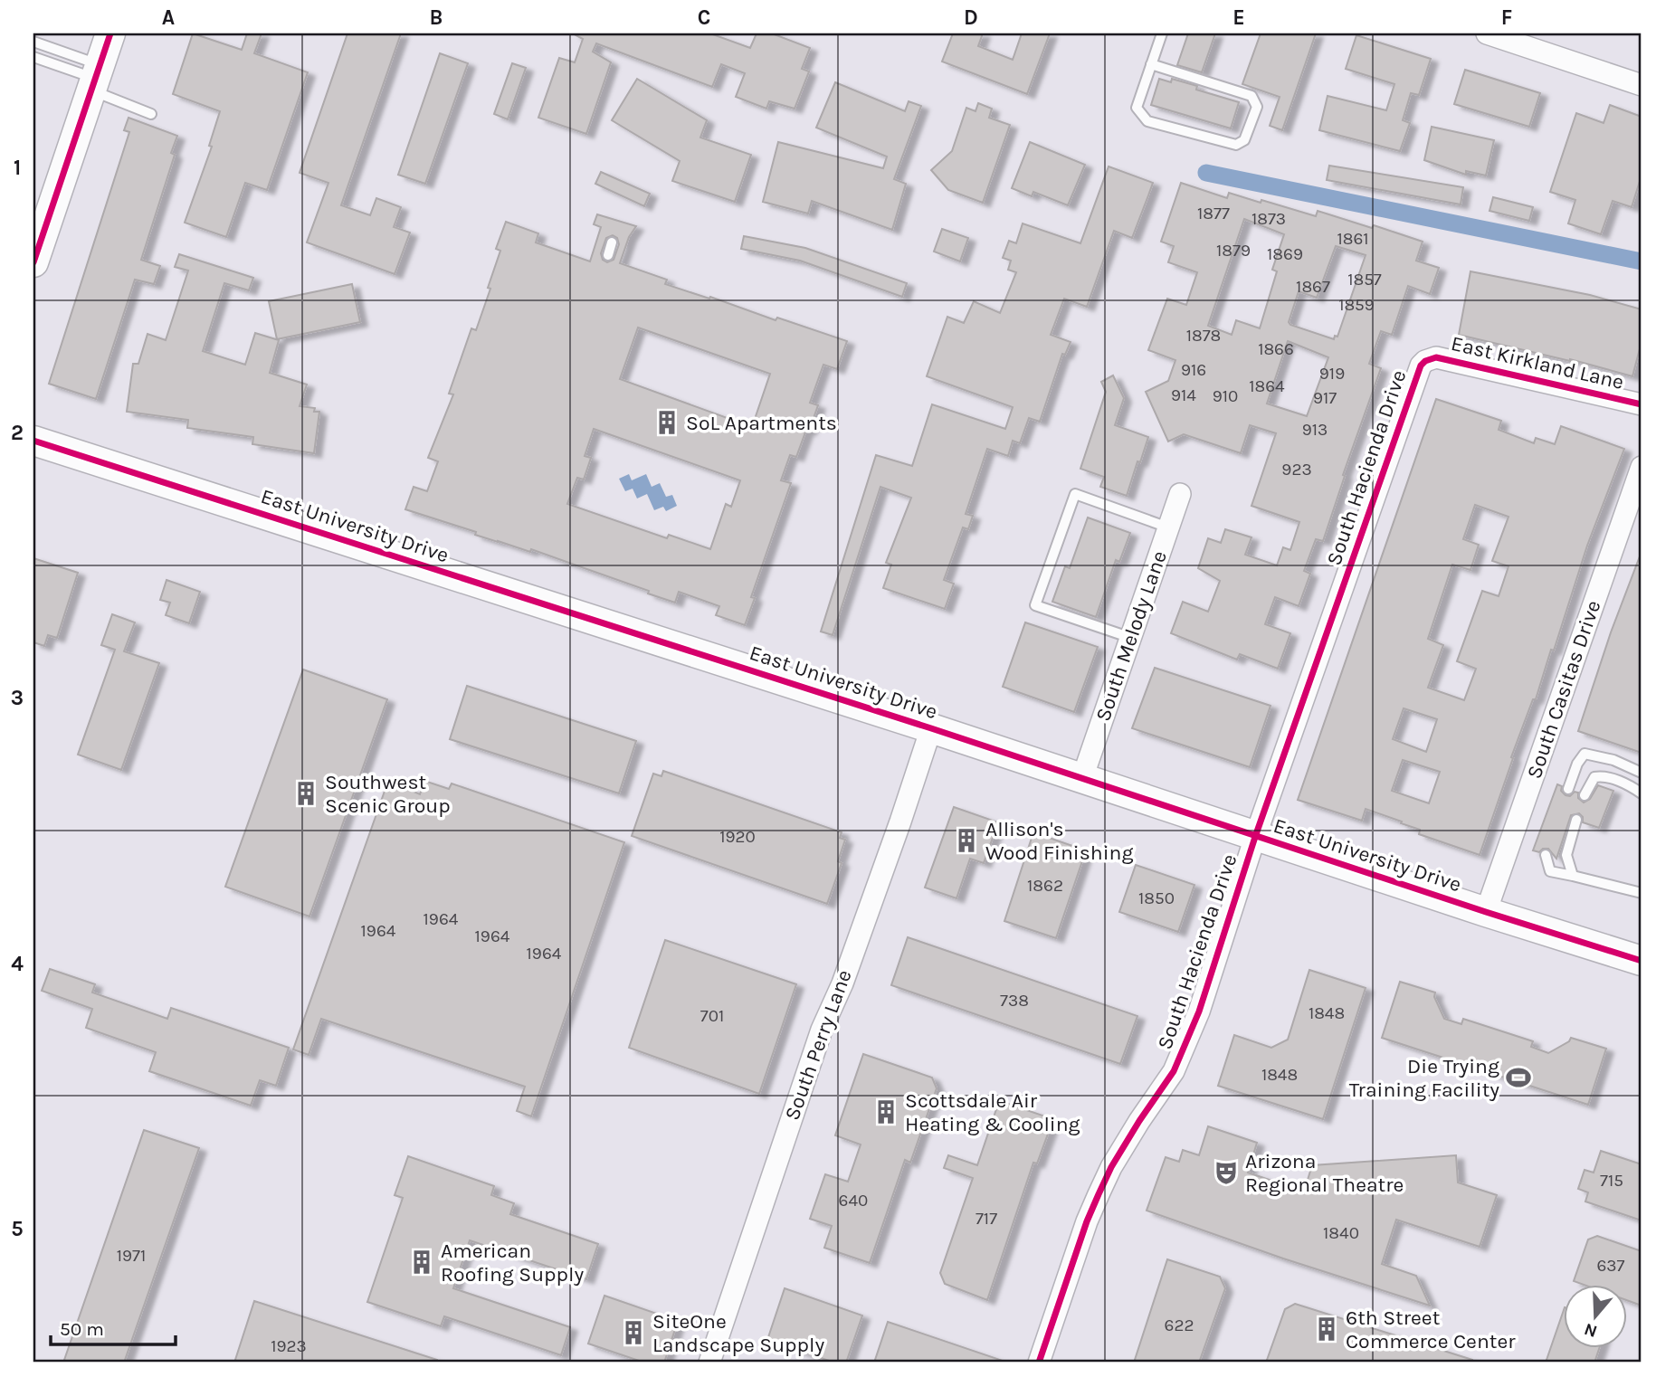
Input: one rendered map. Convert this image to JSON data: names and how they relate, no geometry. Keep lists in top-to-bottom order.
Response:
{
  "streets": {
    "main road": ["East University Drive"],
    "street": [
      "East Kirkland Lane",
      "South Hacienda Drive",
      "South Melody Lane",
      "South Casitas Drive",
      "South Perry Lane"
    ]
  },
  "crossings": [
    ["East Kirkland Lane", "South Hacienda Drive"],
    ["South Hacienda Drive", "East University Drive"],
    ["East University Drive", "South Melody Lane"],
    ["East University Drive", "South Casitas Drive"],
    ["East University Drive", "South Perry Lane"]
  ],
  "places": {
    "building": [
      "SoL Apartments",
      "Southwest Scenic Group",
      "Allison's Wood Finishing",
      "Scottsdale Air Heating & Cooling",
      "American Roofing Supply",
      "6th Street Commerce Center",
      "SiteOne Landscape Supply"
    ],
    "sports": ["Die Trying Training Facility"],
    "theatre": ["Arizona Regional Theatre"]
  },
  "house_numbers": [
    "1877",
    "1873",
    "1861",
    "1879",
    "1869",
    "1857",
    "1867",
    "1859",
    "1878",
    "1866",
    "916",
    "919",
    "1864",
    "914",
    "910",
    "917",
    "913",
    "923",
    "1920",
    "1862",
    "1850",
    "1964",
    "1964",
    "1964",
    "1964",
    "738",
    "1848",
    "701",
    "1848",
    "715",
    "640",
    "717",
    "1840",
    "1971",
    "637",
    "622",
    "1923"
  ],
  "scale_bar": "50 m",
  "north": "bottom",
  "grid": {
    "columns": [
      "A",
      "B",
      "C",
      "D",
      "E",
      "F"
    ],
    "rows": [
      "1",
      "2",
      "3",
      "4",
      "5"
    ]
  }
}
